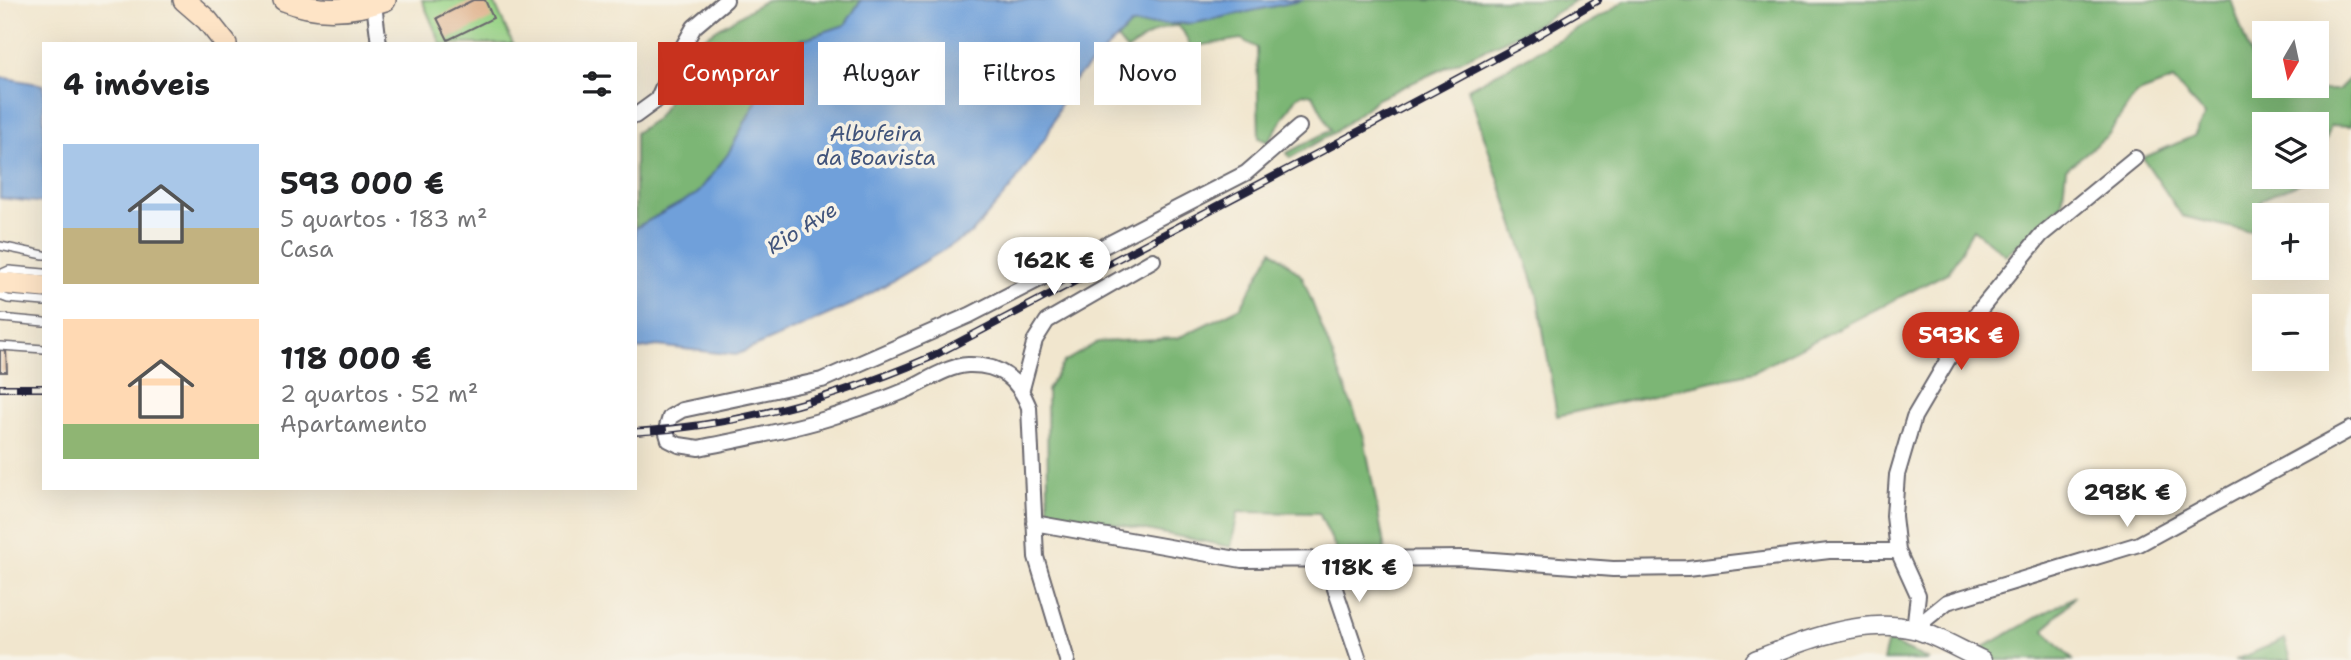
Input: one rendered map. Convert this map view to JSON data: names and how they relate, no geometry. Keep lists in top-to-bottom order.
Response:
{
  "water": ["Albufeira da Boavista", "Rio Ave"],
  "north": "bottom",
  "page": {
    "map_buttons": ["+", "−"],
    "chip": [
      "Comprar",
      "Alugar",
      "Filtros",
      "Novo"
    ],
    "heading": "4 imóveis",
    "list": [
      {
        "name": "593 000 €",
        "note": "5 quartos · 183 m² · Casa"
      },
      {
        "name": "118 000 €",
        "note": "2 quartos · 52 m² · Apartamento"
      }
    ],
    "price": [
      "162K €",
      "593K €",
      "298K €",
      "118K €"
    ]
  }
}
